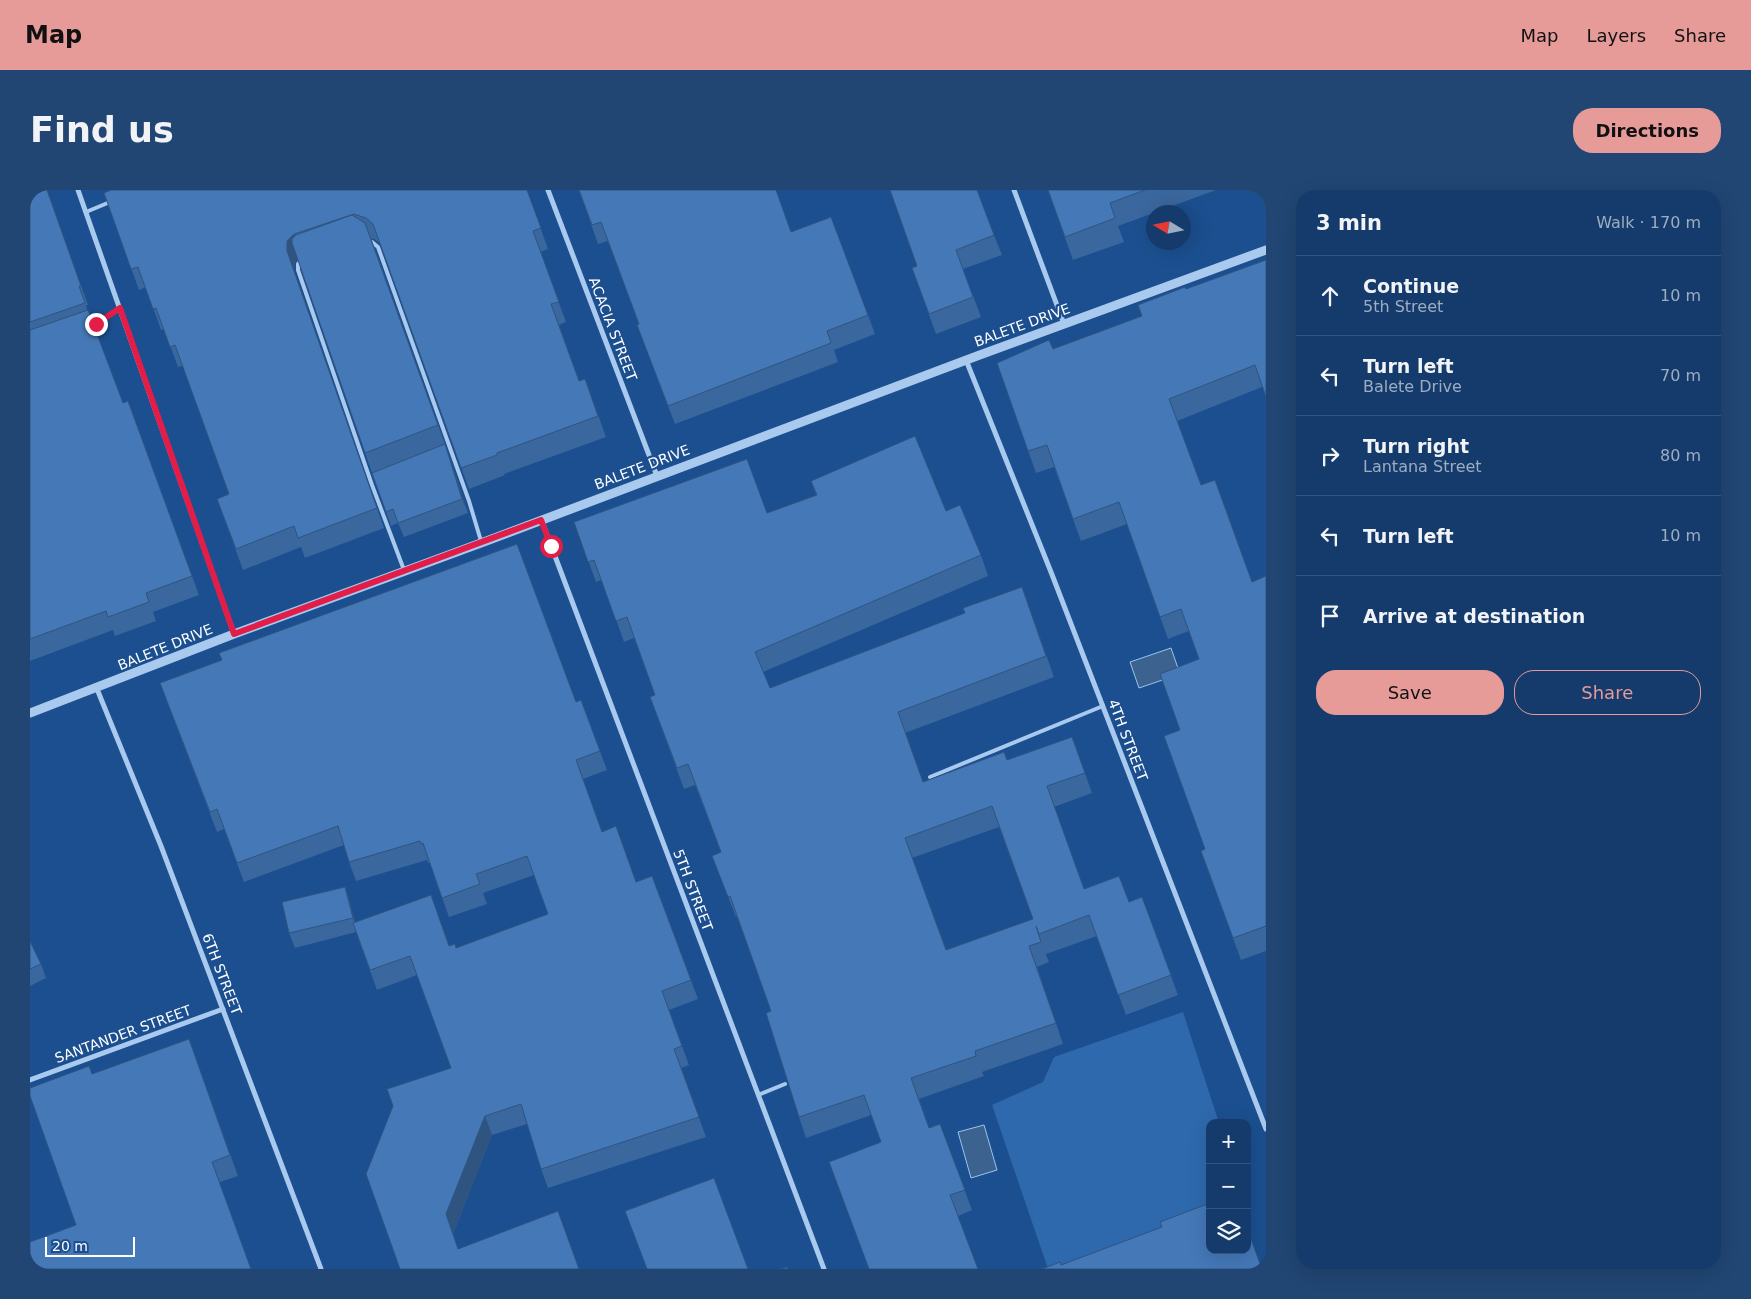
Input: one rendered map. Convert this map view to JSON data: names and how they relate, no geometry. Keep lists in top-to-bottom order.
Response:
{
  "streets": {
    "street": [
      "BALETE DRIVE",
      "ACACIA STREET",
      "4TH STREET",
      "5TH STREET",
      "6TH STREET",
      "SANTANDER STREET"
    ]
  },
  "crossings": [
    ["BALETE DRIVE", "ACACIA STREET"],
    ["BALETE DRIVE", "4TH STREET"],
    ["BALETE DRIVE", "5TH STREET"],
    ["BALETE DRIVE", "6TH STREET"],
    ["6TH STREET", "SANTANDER STREET"]
  ],
  "scale_bar": "20 m",
  "north": "left",
  "page": {
    "header": "Map",
    "nav": ["Map", "Layers", "Share"],
    "buttons": [
      "Directions",
      ["Save", "Share"]
    ],
    "title": "Find us",
    "heading": ["3 min", "Walk · 170 m"],
    "list": [
      ["Continue", "5th Street", "10 m"],
      ["Turn left", "Balete Drive", "70 m"],
      ["Turn right", "Lantana Street", "80 m"],
      ["Turn left", "10 m"],
      "Arrive at destination"
    ],
    "map_buttons": ["+", "−"],
    "scale": "20 m"
  }
}
